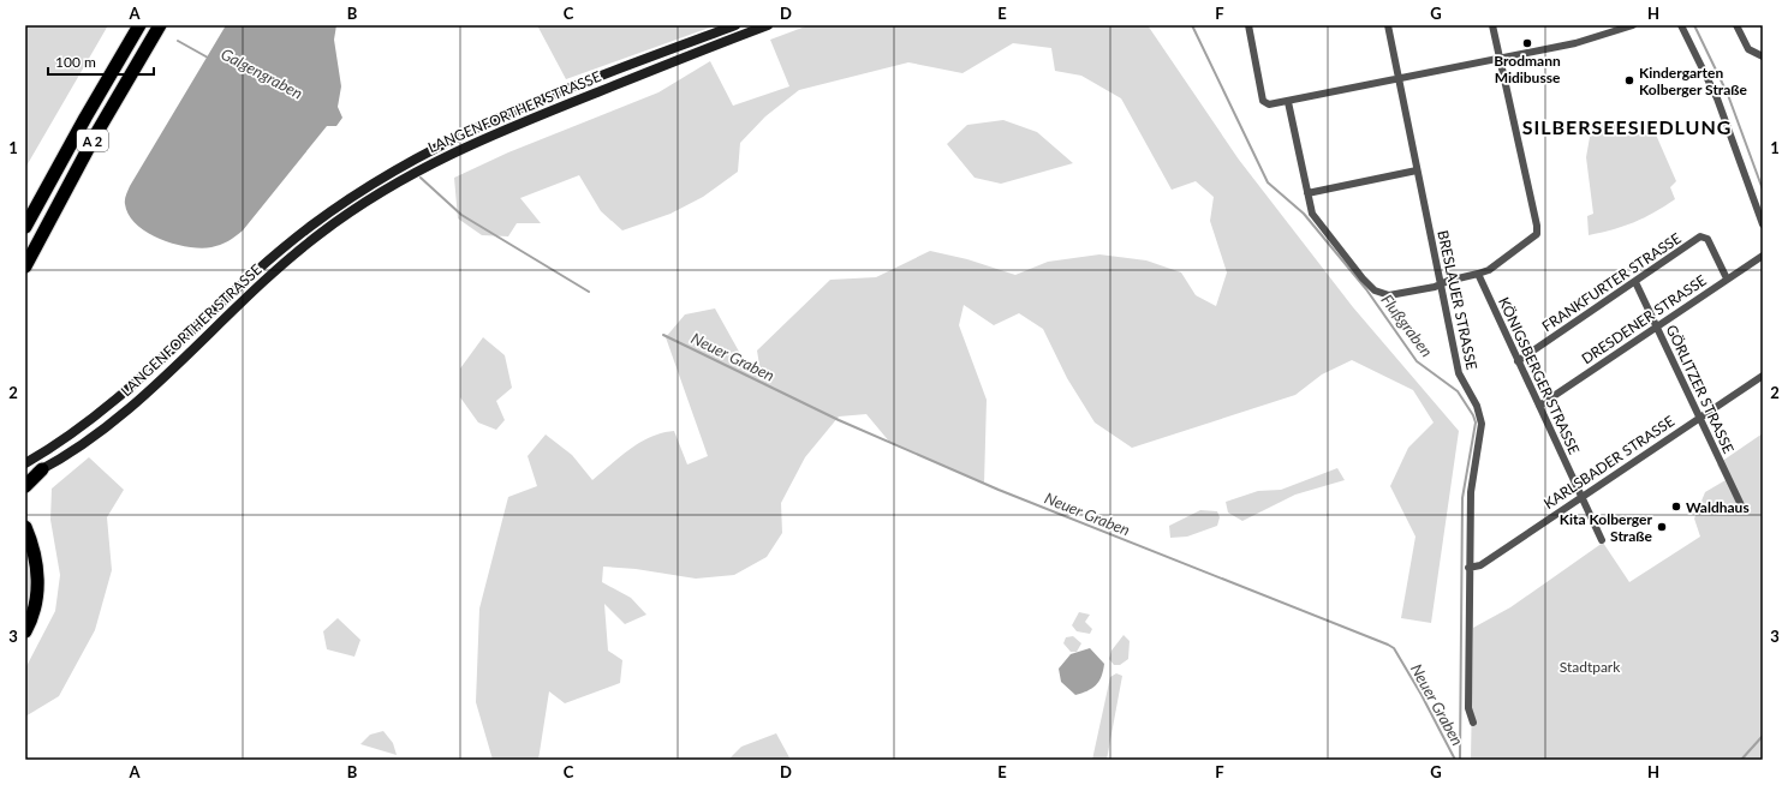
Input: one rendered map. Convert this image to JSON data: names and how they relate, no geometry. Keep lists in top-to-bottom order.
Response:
{
  "streets": {
    "highway": ["A 2"],
    "main road": ["LANGENFORTHER STRASSE"],
    "street": [
      "FRANKFURTER STRASSE",
      "BRESLAUER STRASSE",
      "DRESDENER STRASSE",
      "KÖNIGSBERGER STRASSE",
      "GÖRLITZER STRASSE",
      "KARLSBADER STRASSE"
    ]
  },
  "crossings": [
    ["FRANKFURTER STRASSE", "DRESDENER STRASSE"],
    ["FRANKFURTER STRASSE", "KÖNIGSBERGER STRASSE"],
    ["FRANKFURTER STRASSE", "GÖRLITZER STRASSE"],
    ["BRESLAUER STRASSE", "KARLSBADER STRASSE"],
    ["DRESDENER STRASSE", "KÖNIGSBERGER STRASSE"],
    ["DRESDENER STRASSE", "GÖRLITZER STRASSE"],
    ["KÖNIGSBERGER STRASSE", "KARLSBADER STRASSE"],
    ["GÖRLITZER STRASSE", "KARLSBADER STRASSE"]
  ],
  "districts": ["SILBERSEESIEDLUNG"],
  "water": ["Galgengraben", "Flußgraben", "Neuer Graben"],
  "parks": ["Stadtpark"],
  "places": [
    "Brodmann Midibusse",
    "Kindergarten Kolberger Straße",
    "Waldhaus",
    "Kita Kolberger Straße"
  ],
  "scale_bar": "100 m",
  "grid": {
    "columns": [
      "A",
      "B",
      "C",
      "D",
      "E",
      "F",
      "G",
      "H"
    ],
    "rows": ["1", "2", "3"]
  }
}
